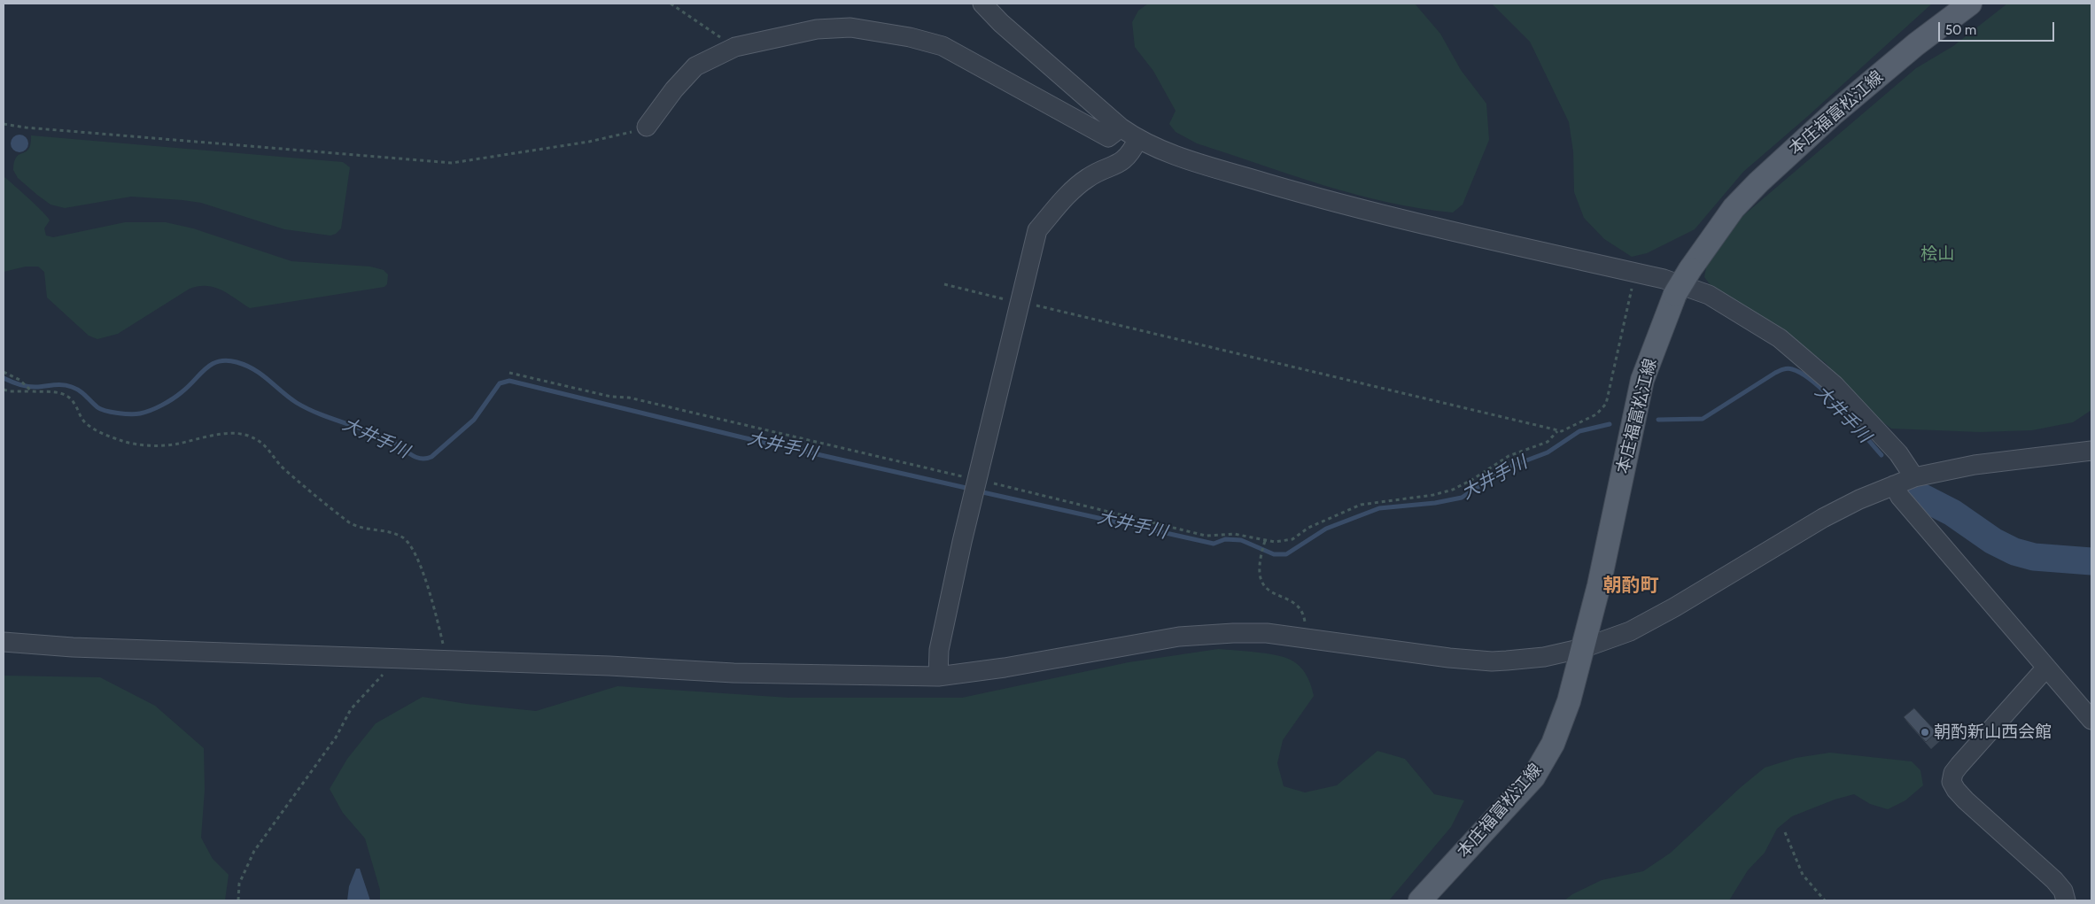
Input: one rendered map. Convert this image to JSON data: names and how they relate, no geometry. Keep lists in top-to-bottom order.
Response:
{
  "streets": {
    "main road": ["本庄福富松江線"]
  },
  "districts": ["朝酌町"],
  "water": ["大井手川"],
  "parks": ["桧山"],
  "places": ["朝酌新山西会館"],
  "scale_bar": "50 m"
}
